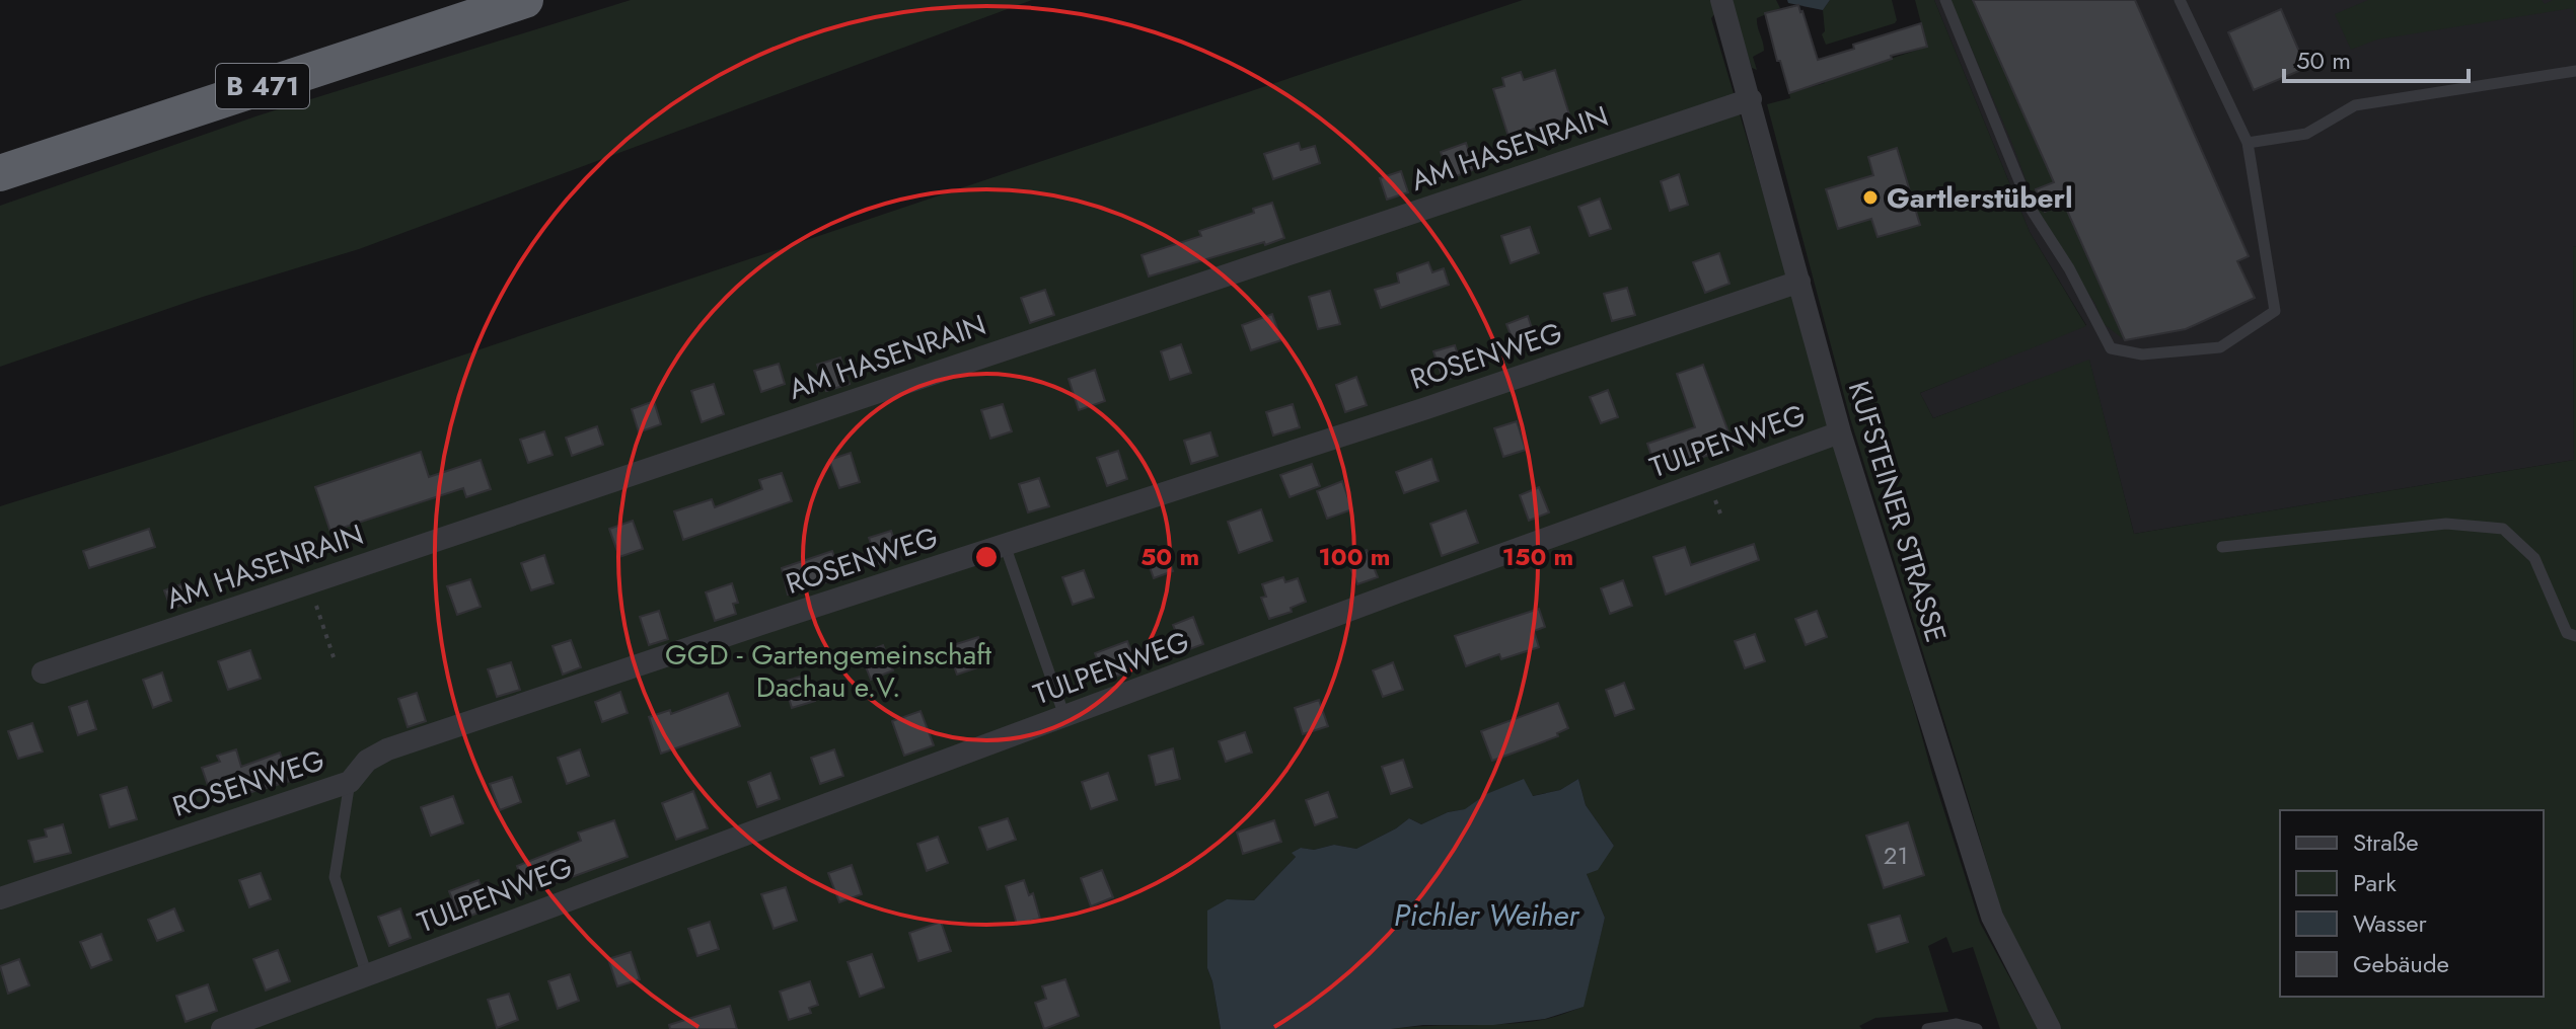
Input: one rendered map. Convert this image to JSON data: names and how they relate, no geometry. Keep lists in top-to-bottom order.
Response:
{
  "streets": {
    "highway": ["B 471"],
    "street": [
      "AM HASENRAIN",
      "ROSENWEG",
      "TULPENWEG",
      "KUFSTEINER STRASSE"
    ]
  },
  "crossings": [
    ["AM HASENRAIN", "KUFSTEINER STRASSE"],
    ["ROSENWEG", "KUFSTEINER STRASSE"],
    ["TULPENWEG", "KUFSTEINER STRASSE"]
  ],
  "water": ["Pichler Weiher"],
  "parks": ["GGD - Gartengemeinschaft Dachau e.V."],
  "places": ["Gartlerstüberl"],
  "house_numbers": ["21"],
  "legend": [
    "Straße",
    "Park",
    "Wasser",
    "Gebäude"
  ],
  "scale_bar": "50 m",
  "rings": ["50 m", "100 m", "150 m"]
}
